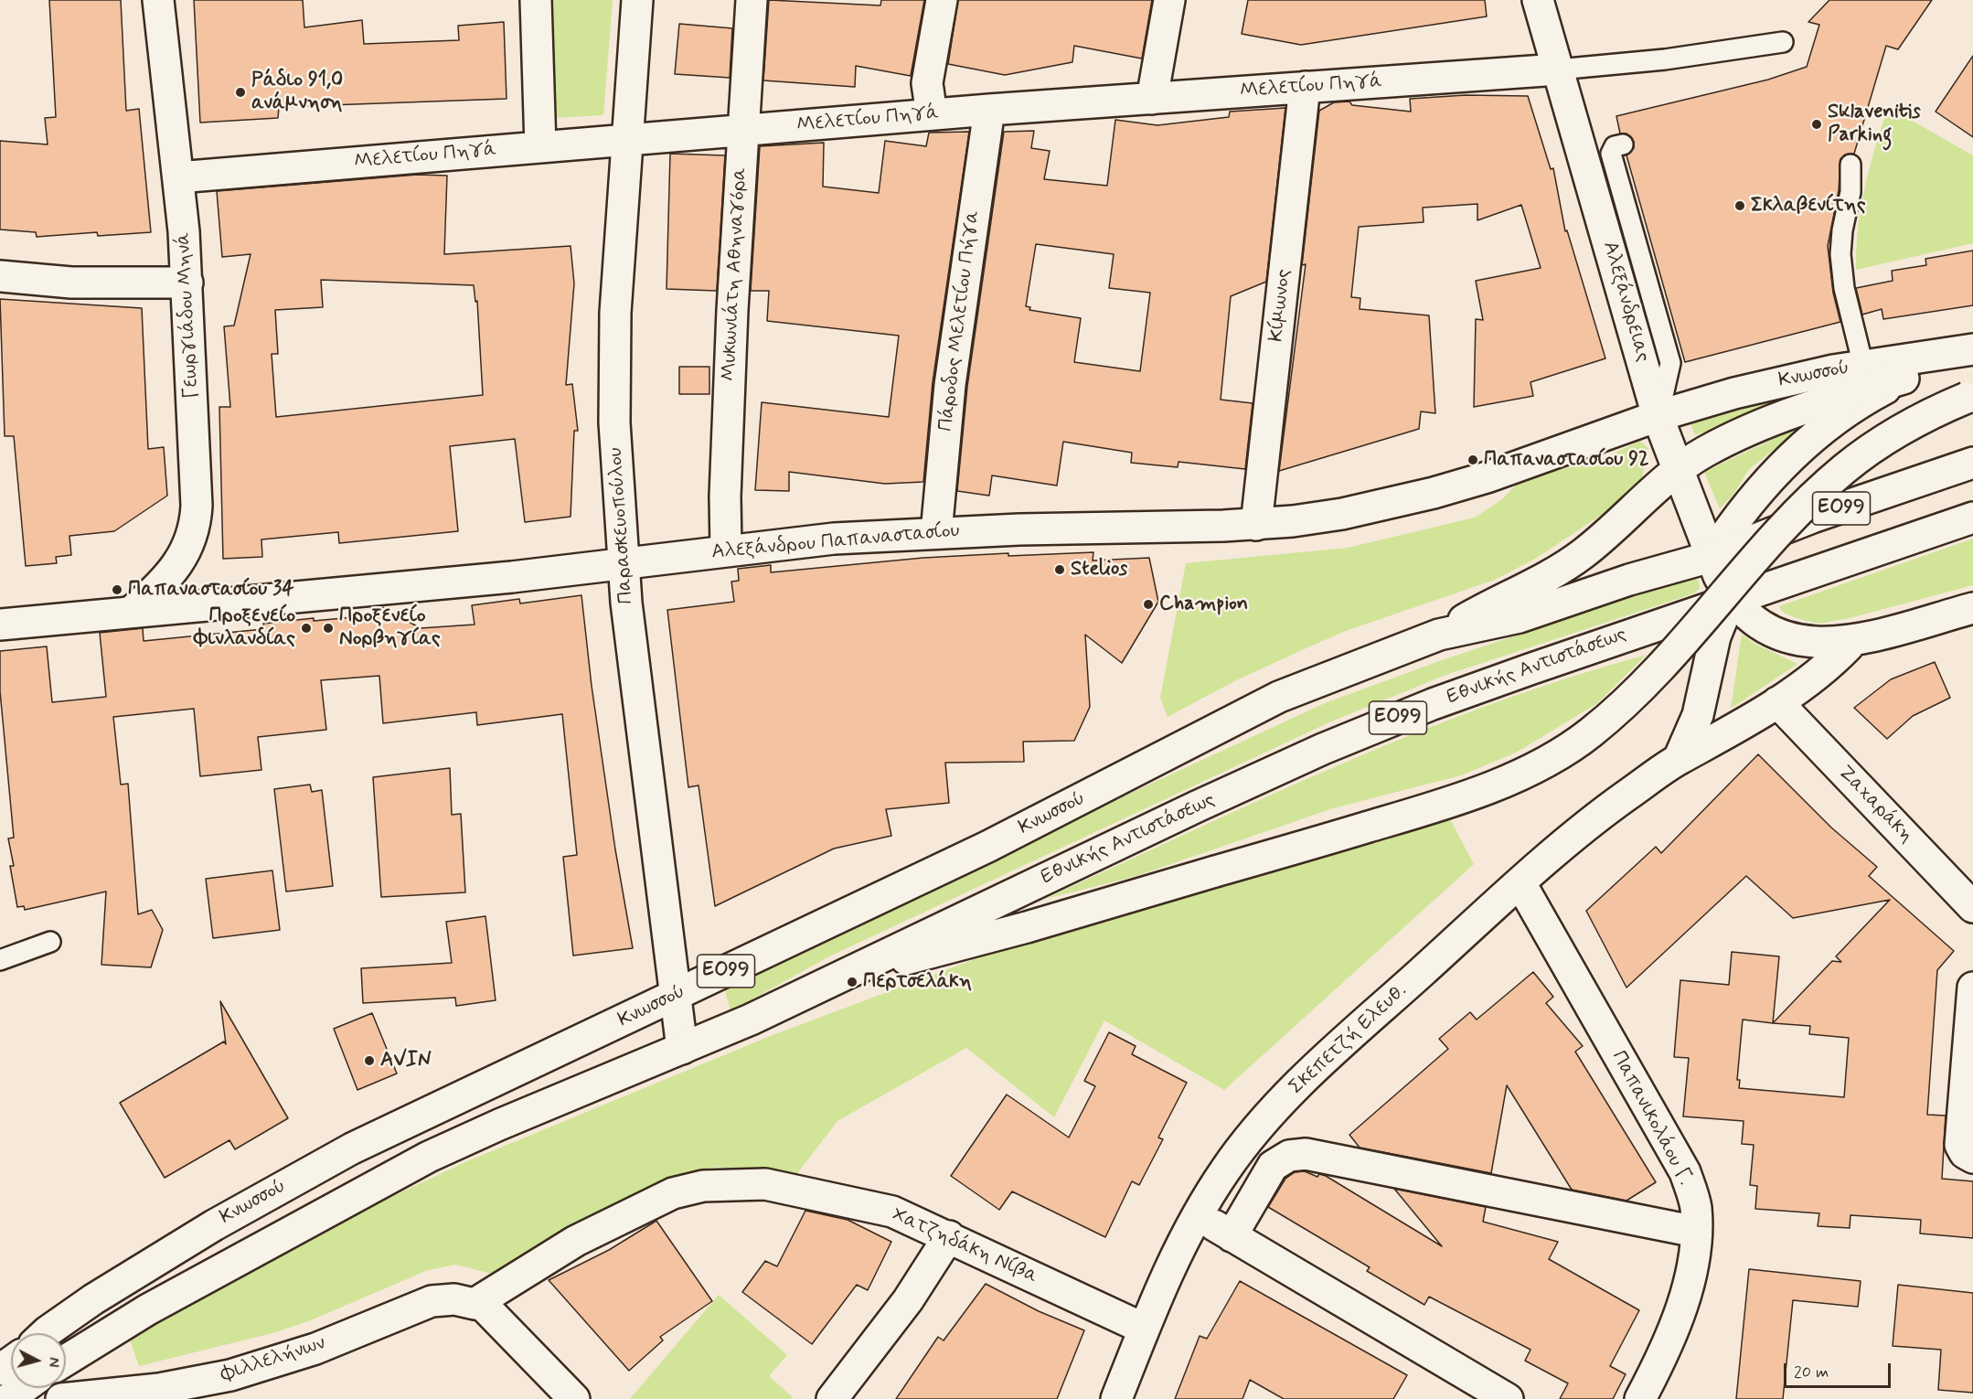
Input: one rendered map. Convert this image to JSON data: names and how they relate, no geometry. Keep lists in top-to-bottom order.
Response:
{
  "streets": {
    "street": [
      "Μελετίου Πηγά",
      "Μυκωνιάτη Αθηναγόρα",
      "Αλεξάνδρειας",
      "Κίμωνος",
      "Γεωργιάδου Μηνά",
      "Πάροδος Μελετίου Πήγα",
      "Κνωσσού",
      "ΕΟ99",
      "Παρασκευοπούλου",
      "Αλεξάνδρου Παπαναστασίου",
      "Εθνικής Αντιστάσεως",
      "Ζαχαράκη",
      "Σκεπετζή Ελευθ.",
      "Παπανικολάου Γ.",
      "Χατζηδάκη Νίβα",
      "Φιλλελήνων"
    ]
  },
  "crossings": [
    ["Μελετίου Πηγά", "Μυκωνιάτη Αθηναγόρα"],
    ["Μελετίου Πηγά", "Αλεξάνδρειας"],
    ["Μελετίου Πηγά", "Κίμωνος"],
    ["Μελετίου Πηγά", "Γεωργιάδου Μηνά"],
    ["Μελετίου Πηγά", "Πάροδος Μελετίου Πήγα"],
    ["Μελετίου Πηγά", "Παρασκευοπούλου"],
    ["Μυκωνιάτη Αθηναγόρα", "Αλεξάνδρου Παπαναστασίου"],
    ["Αλεξάνδρειας", "Κνωσσού"],
    ["Αλεξάνδρειας", "ΕΟ99"],
    ["Αλεξάνδρειας", "Αλεξάνδρου Παπαναστασίου"],
    ["Αλεξάνδρειας", "Εθνικής Αντιστάσεως"],
    ["Κίμωνος", "Αλεξάνδρου Παπαναστασίου"],
    ["Γεωργιάδου Μηνά", "Αλεξάνδρου Παπαναστασίου"],
    ["Πάροδος Μελετίου Πήγα", "Αλεξάνδρου Παπαναστασίου"],
    ["Κνωσσού", "ΕΟ99"],
    ["Κνωσσού", "Παρασκευοπούλου"],
    ["Κνωσσού", "Αλεξάνδρου Παπαναστασίου"],
    ["Κνωσσού", "Εθνικής Αντιστάσεως"],
    ["Παρασκευοπούλου", "Αλεξάνδρου Παπαναστασίου"],
    ["Ζαχαράκη", "Σκεπετζή Ελευθ."],
    ["Σκεπετζή Ελευθ.", "Παπανικολάου Γ."],
    ["Σκεπετζή Ελευθ.", "Χατζηδάκη Νίβα"],
    ["Χατζηδάκη Νίβα", "Φιλλελήνων"]
  ],
  "places": [
    "Ράδιο 91,0 ανάμνηση",
    "Sklavenitis Parking",
    "Σκλαβενίτης",
    "Παπαναστασίου 92",
    "Stelios",
    "Παπαναστασίου 34",
    "Champion",
    "Προξενείο Φινλανδίας",
    "Προξενείο Νορβηγίας",
    "Περτσελάκη",
    "AVIN"
  ],
  "scale_bar": "20 m",
  "north": "right"
}
